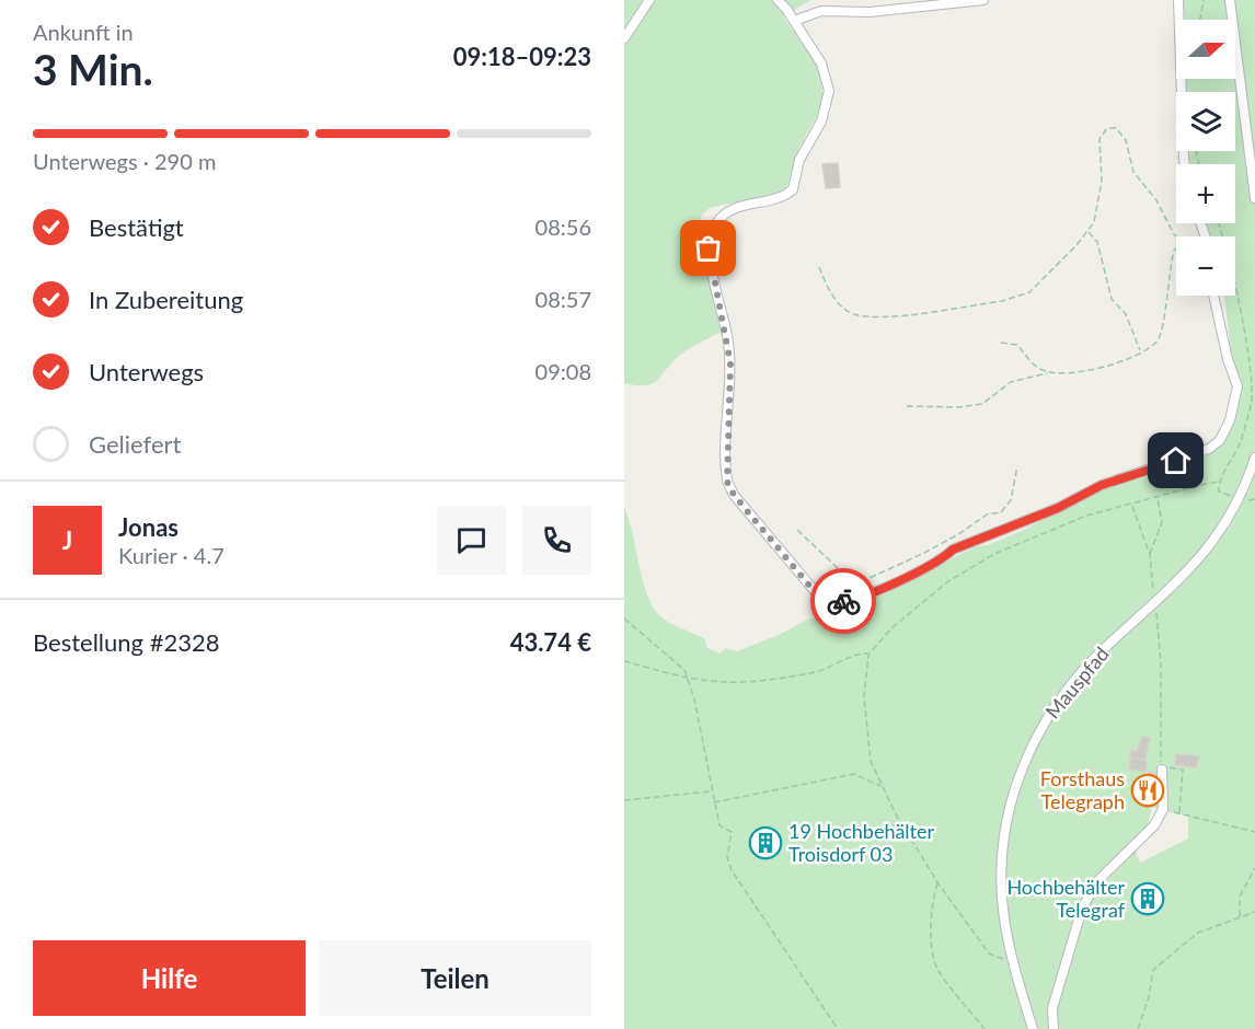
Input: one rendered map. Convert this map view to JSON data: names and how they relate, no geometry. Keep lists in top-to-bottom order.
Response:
{
  "streets": {
    "street": ["Mauspfad"]
  },
  "places": {
    "restaurant": ["Forsthaus Telegraph"],
    "building": ["19 Hochbehälter Troisdorf 03", "Hochbehälter Telegraf"]
  },
  "north": "right",
  "page": {
    "heading": ["3 Min.", "Ankunft in", "09:18–09:23"],
    "panel": [
      "Jonas",
      "Kurier · 4.7",
      "Bestellung #2328",
      "43.74 €"
    ],
    "map_buttons": ["+", "−"],
    "bar": "Unterwegs · 290 m",
    "list": [
      ["Bestätigt", "08:56"],
      ["In Zubereitung", "08:57"],
      ["Unterwegs", "09:08"],
      "Geliefert"
    ],
    "round": "J",
    "buttons": ["Hilfe", "Teilen"]
  }
}
